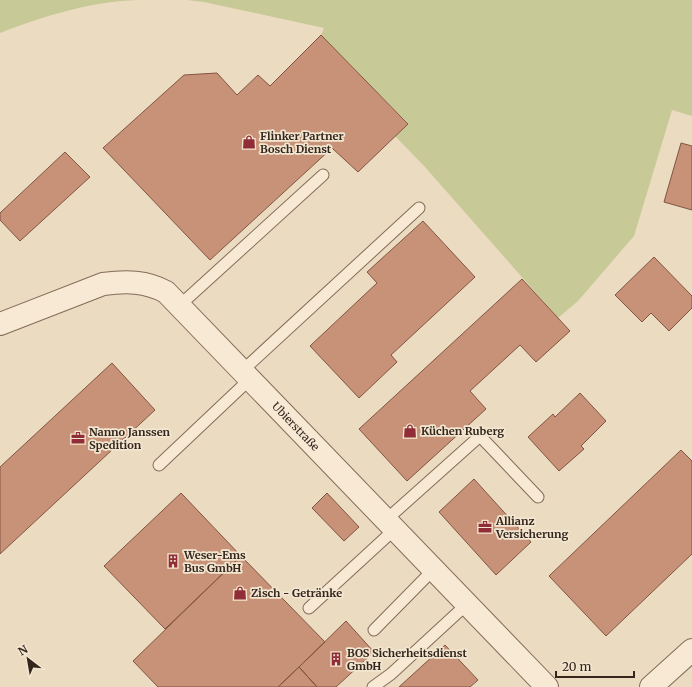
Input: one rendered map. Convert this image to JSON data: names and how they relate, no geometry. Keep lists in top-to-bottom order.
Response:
{
  "streets": {
    "street": ["Ubierstraße"]
  },
  "places": {
    "shop": ["Flinker Partner Bosch Dienst", "Küchen Ruberg", "Zisch - Getränke"],
    "office": ["Nanno Janssen Spedition", "Allianz Versicherung"],
    "building": ["Weser-Ems Bus GmbH", "BOS Sicherheitsdienst GmbH"]
  },
  "scale_bar": "20 m",
  "north": "top left"
}
